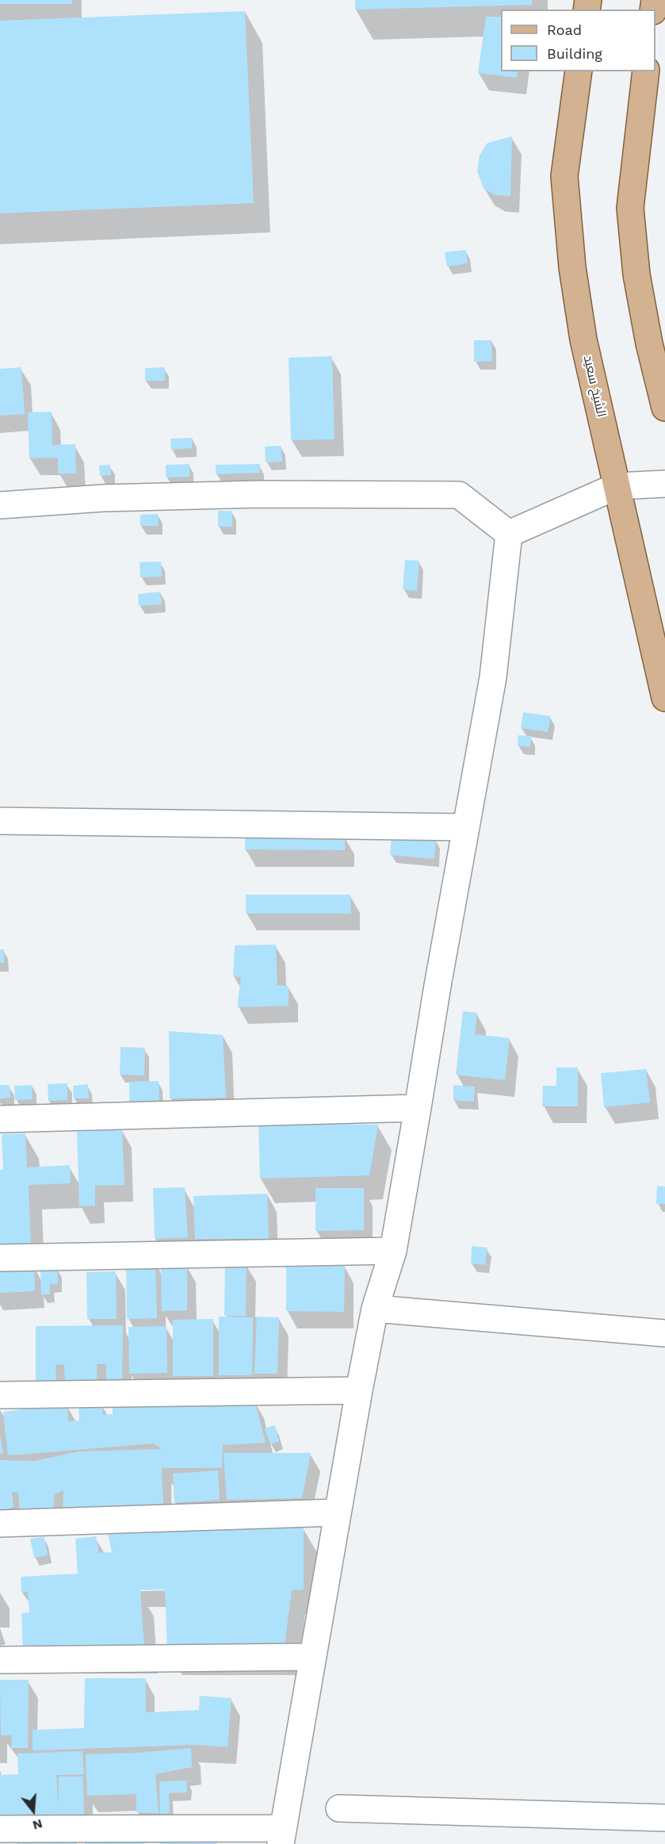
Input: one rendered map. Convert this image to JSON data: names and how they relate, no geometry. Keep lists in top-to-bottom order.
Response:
{
  "streets": {
    "main road": ["الشيخ سعيد"]
  },
  "legend": ["Road", "Building"],
  "north": "bottom"
}
